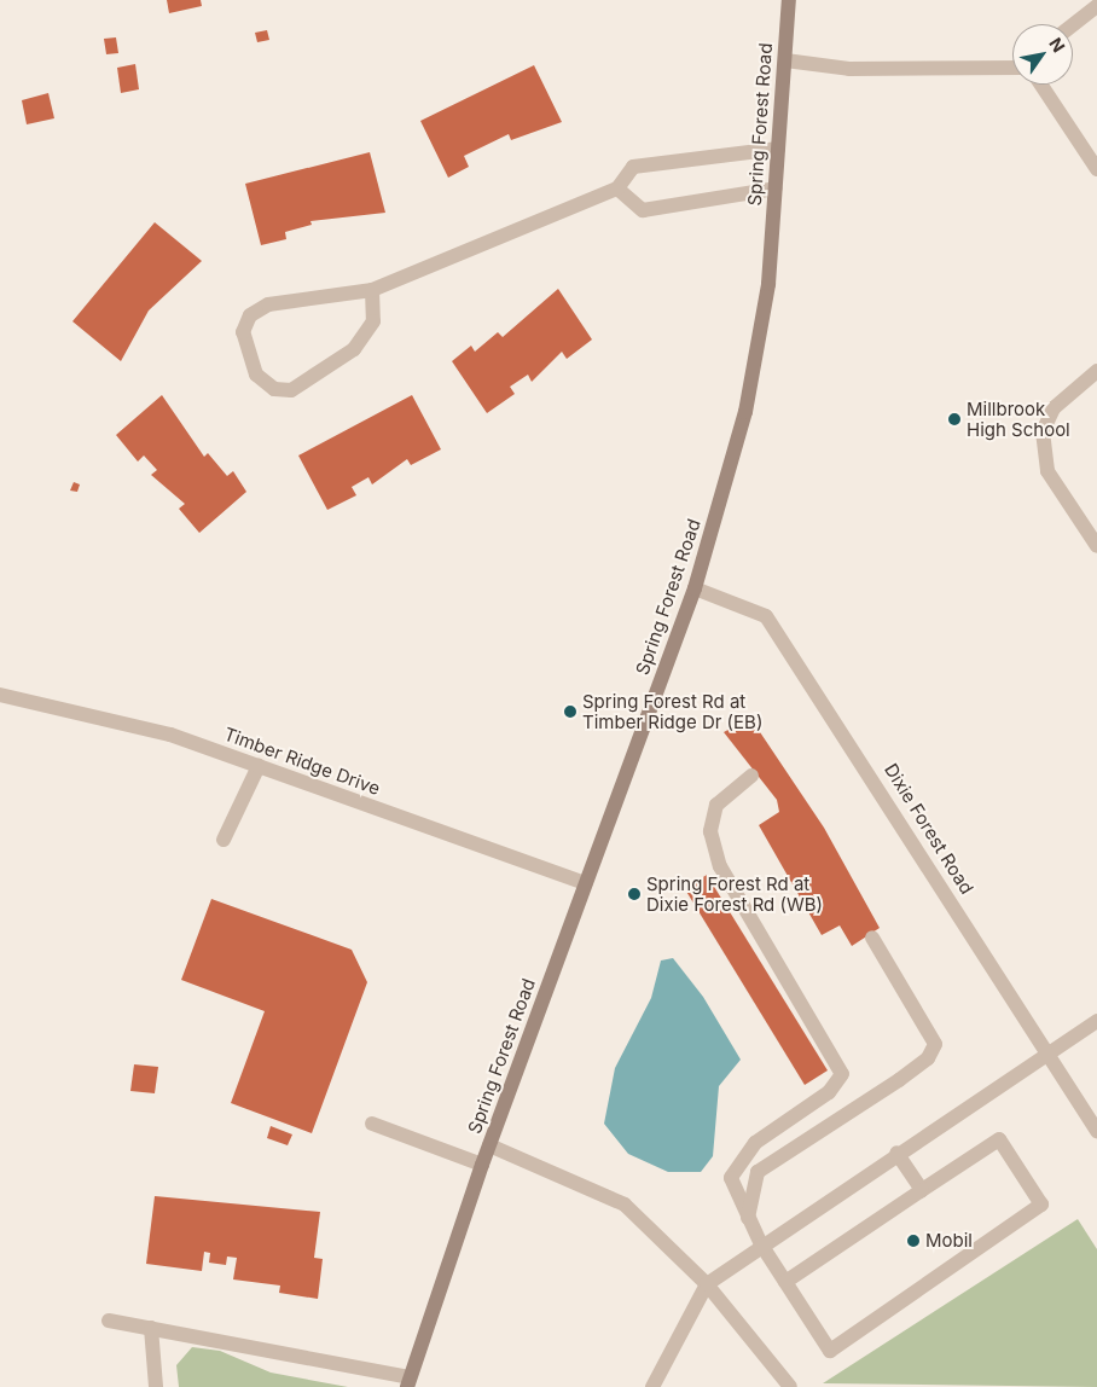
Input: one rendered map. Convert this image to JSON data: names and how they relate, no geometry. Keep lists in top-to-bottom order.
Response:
{
  "streets": {
    "main road": ["Spring Forest Road"],
    "street": ["Timber Ridge Drive", "Dixie Forest Road"]
  },
  "crossings": [
    ["Spring Forest Road", "Timber Ridge Drive"],
    ["Spring Forest Road", "Dixie Forest Road"]
  ],
  "places": [
    "Millbrook High School",
    "Spring Forest Rd at Timber Ridge Dr (EB)",
    "Spring Forest Rd at Dixie Forest Rd (WB)",
    "Mobil"
  ],
  "north": "top right"
}
